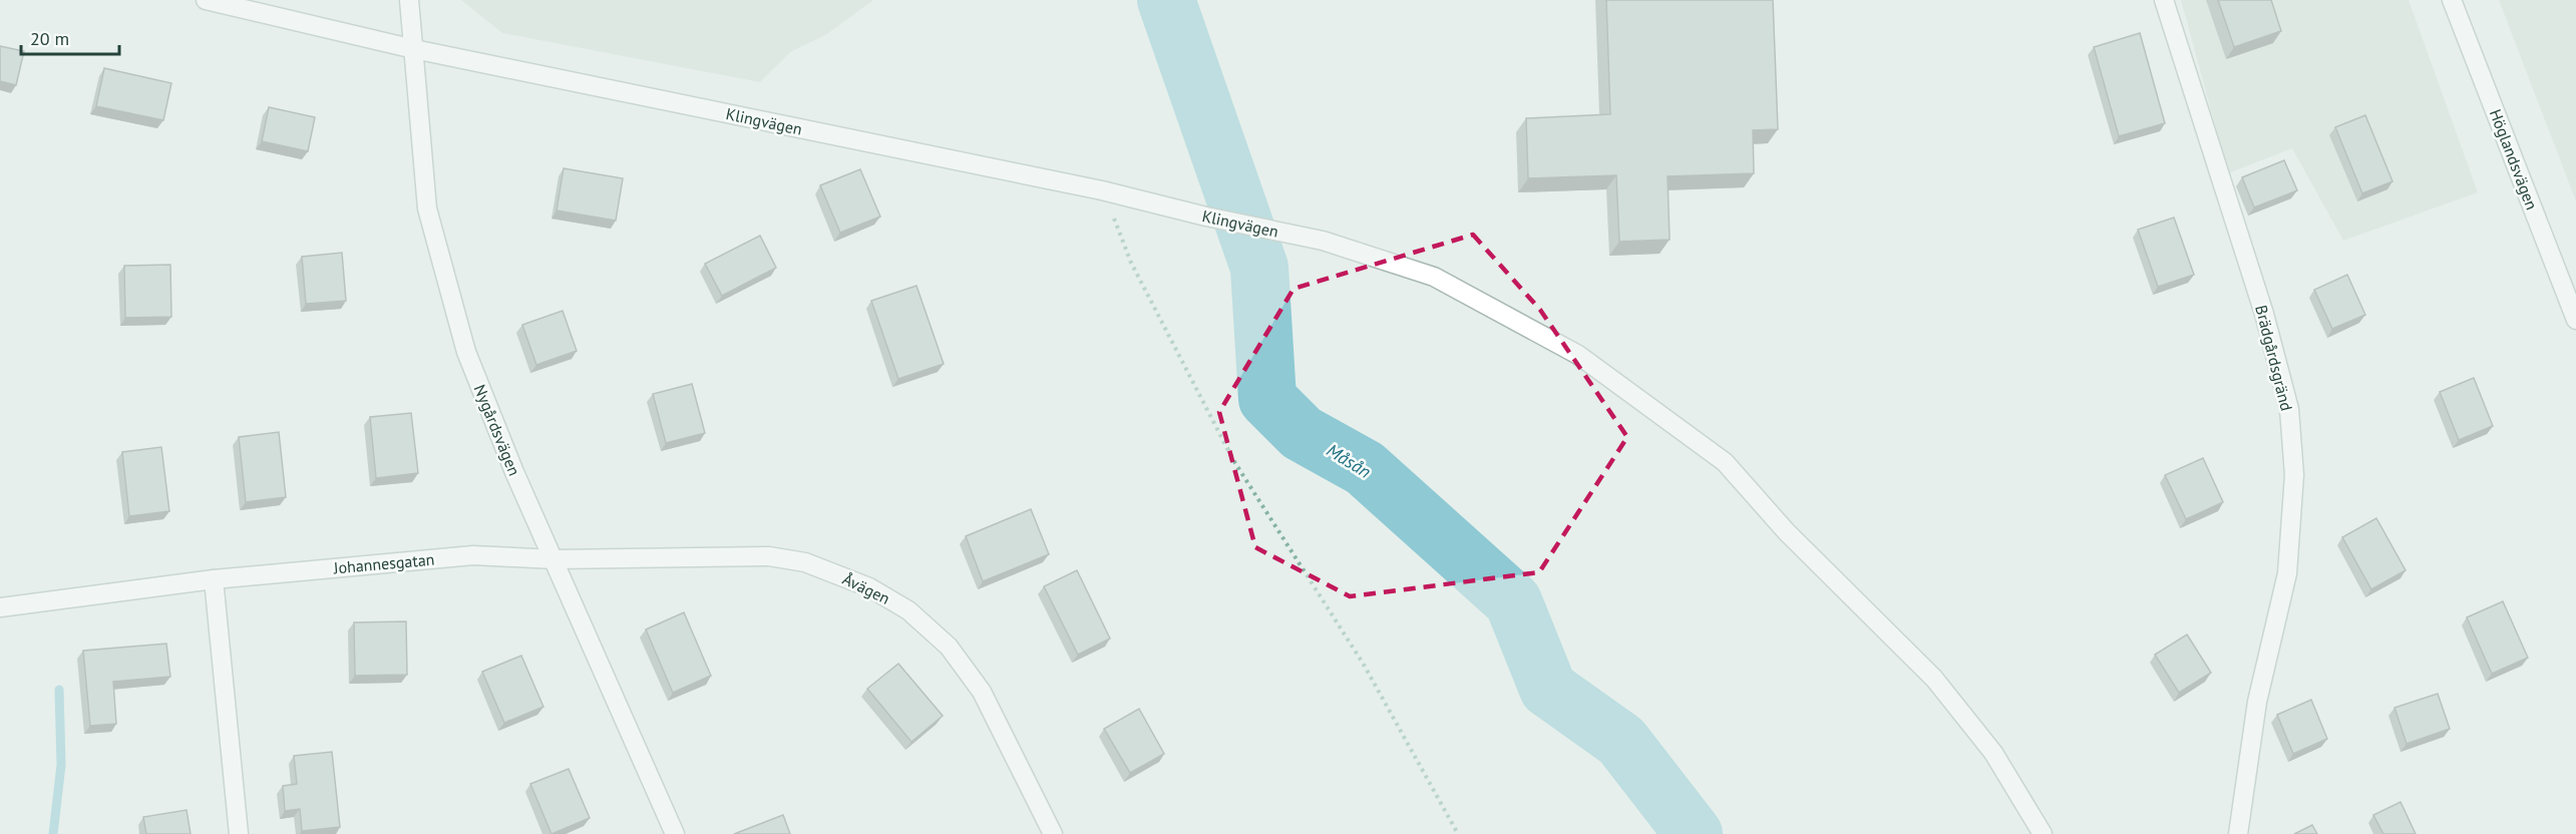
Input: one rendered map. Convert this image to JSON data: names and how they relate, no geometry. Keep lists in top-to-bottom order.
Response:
{
  "streets": {
    "street": [
      "Klingvägen",
      "Höglandsvägen",
      "Brädgårdsgränd",
      "Nygårdsvägen",
      "Johannesgatan",
      "Åvägen"
    ]
  },
  "crossings": [
    ["Klingvägen", "Nygårdsvägen"],
    ["Nygårdsvägen", "Johannesgatan"],
    ["Nygårdsvägen", "Åvägen"],
    ["Johannesgatan", "Åvägen"]
  ],
  "water": ["Måsån"],
  "scale_bar": "20 m"
}
